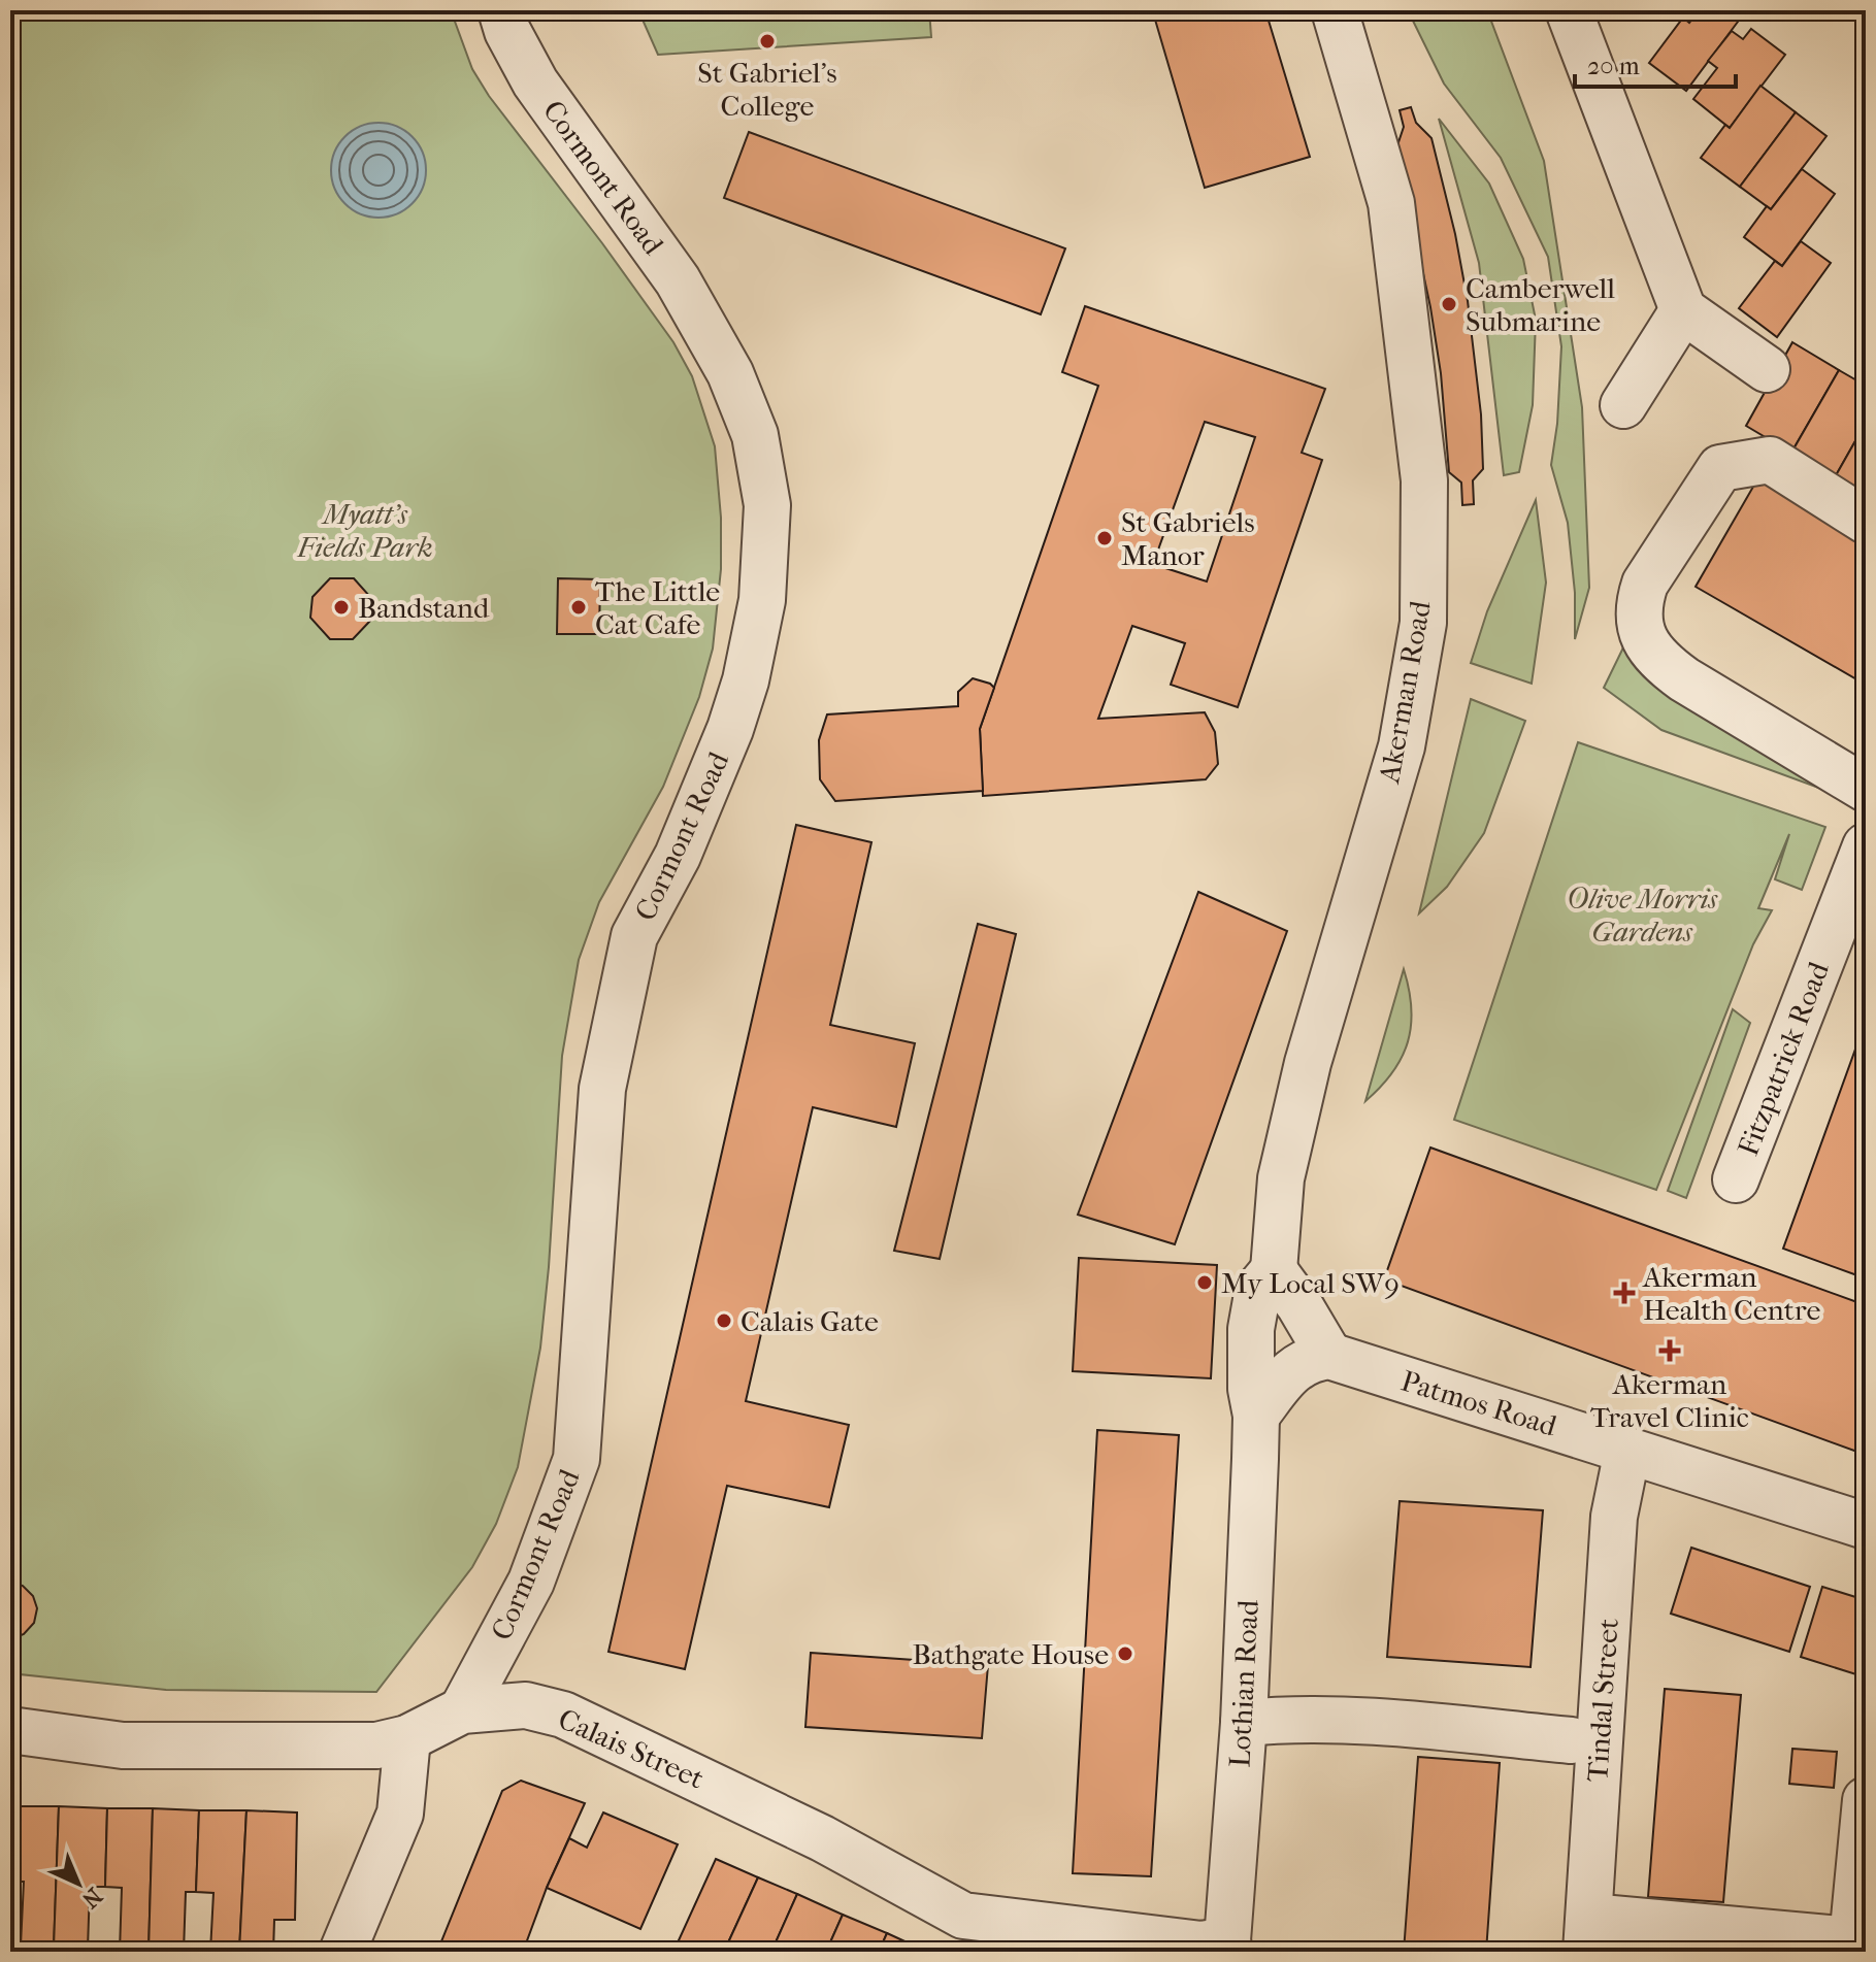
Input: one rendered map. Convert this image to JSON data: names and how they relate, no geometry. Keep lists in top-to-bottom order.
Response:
{
  "streets": {
    "street": [
      "Cormont Road",
      "Akerman Road",
      "Fitzpatrick Road",
      "Patmos Road",
      "Lothian Road",
      "Tindal Street",
      "Calais Street"
    ]
  },
  "crossings": [
    ["Cormont Road", "Calais Street"],
    ["Akerman Road", "Lothian Road"],
    ["Patmos Road", "Tindal Street"],
    ["Lothian Road", "Calais Street"]
  ],
  "parks": ["Myatt's Fields Park", "Olive Morris Gardens"],
  "places": {
    "other": [
      "St Gabriel's College",
      "Camberwell Submarine",
      "St Gabriels Manor",
      "Bandstand",
      "The Little Cat Cafe",
      "My Local SW9",
      "Calais Gate",
      "Bathgate House"
    ],
    "health": ["Akerman Health Centre", "Akerman Travel Clinic"]
  },
  "scale_bar": "20 m",
  "north": "bottom right"
}
